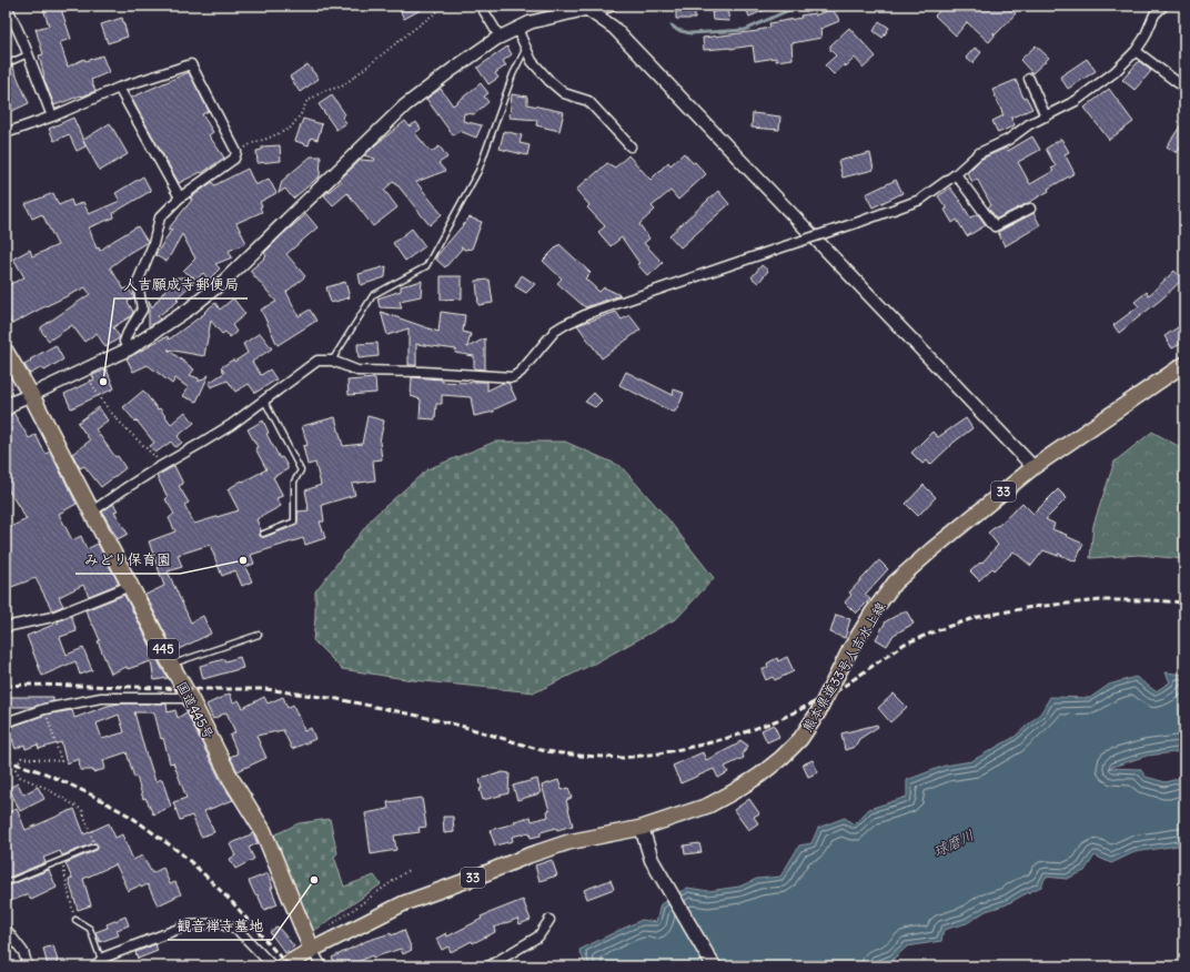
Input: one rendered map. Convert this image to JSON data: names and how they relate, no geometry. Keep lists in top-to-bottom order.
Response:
{
  "streets": {
    "highway": ["445", "国道445号"],
    "main road": ["33", "熊本県道33号人吉水上線"]
  },
  "crossings": [
    ["熊本県道33号人吉水上線", "国道445号"]
  ],
  "water": ["球磨川"],
  "places": ["人吉願成寺郵便局", "みどり保育園", "観音禅寺墓地"]
}
